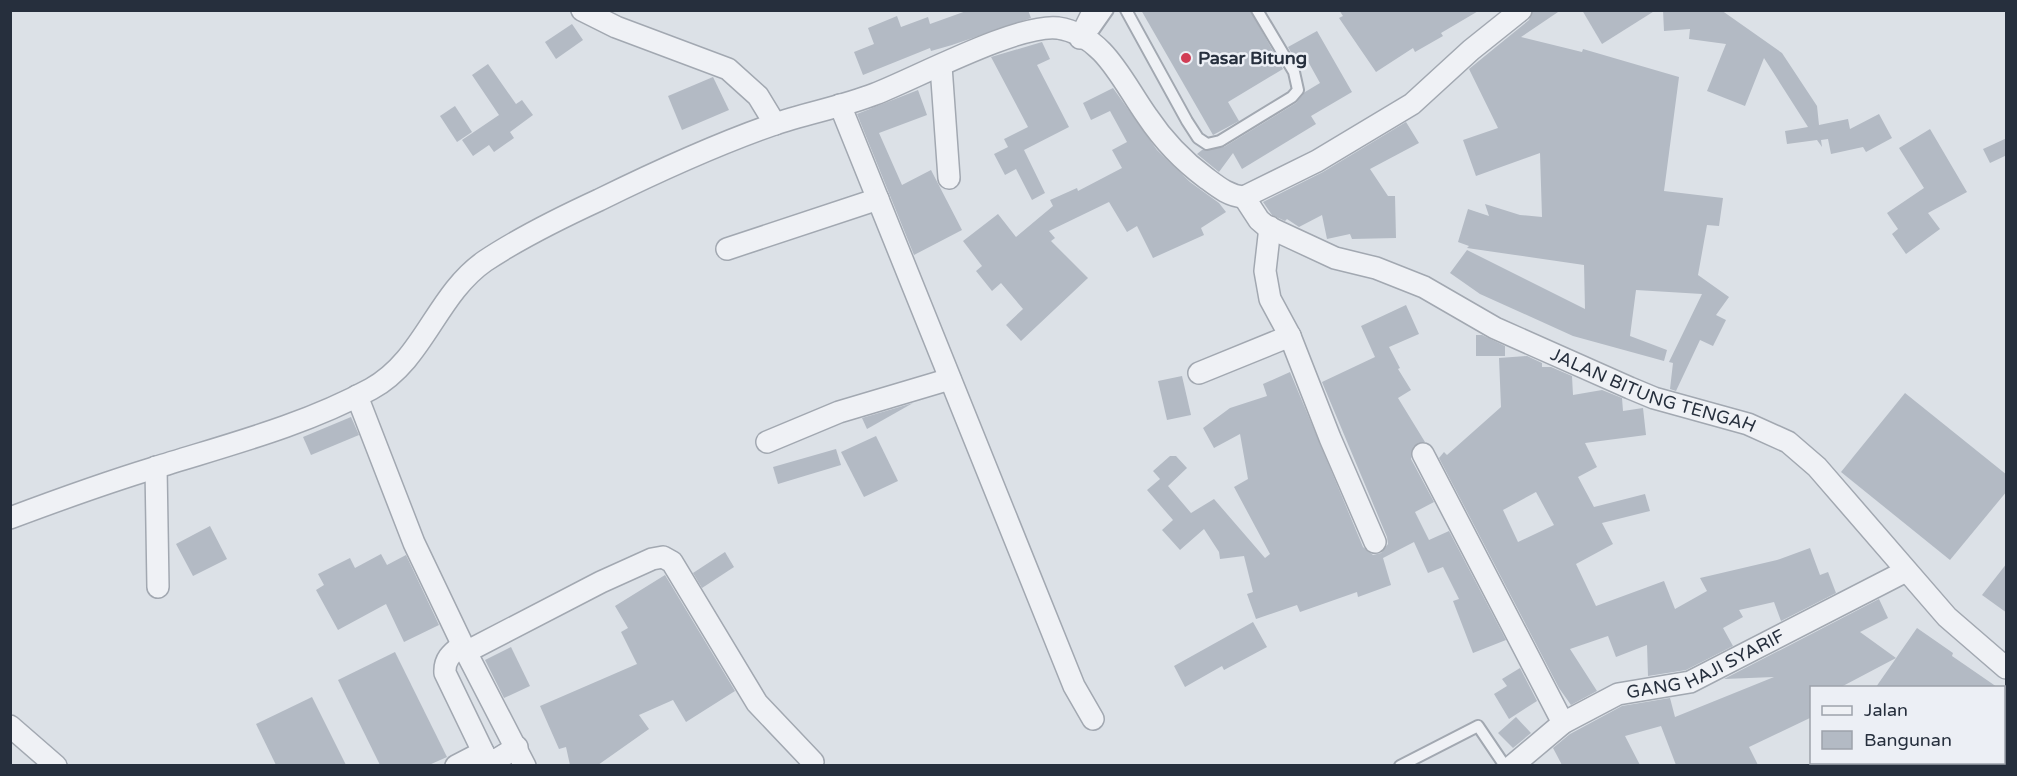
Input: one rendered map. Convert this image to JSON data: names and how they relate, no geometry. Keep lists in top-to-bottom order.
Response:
{
  "streets": {
    "street": ["JALAN BITUNG TENGAH", "GANG HAJI SYARIF"]
  },
  "crossings": [
    ["JALAN BITUNG TENGAH", "GANG HAJI SYARIF"]
  ],
  "places": ["Pasar Bitung"],
  "legend": ["Jalan", "Bangunan"]
}
